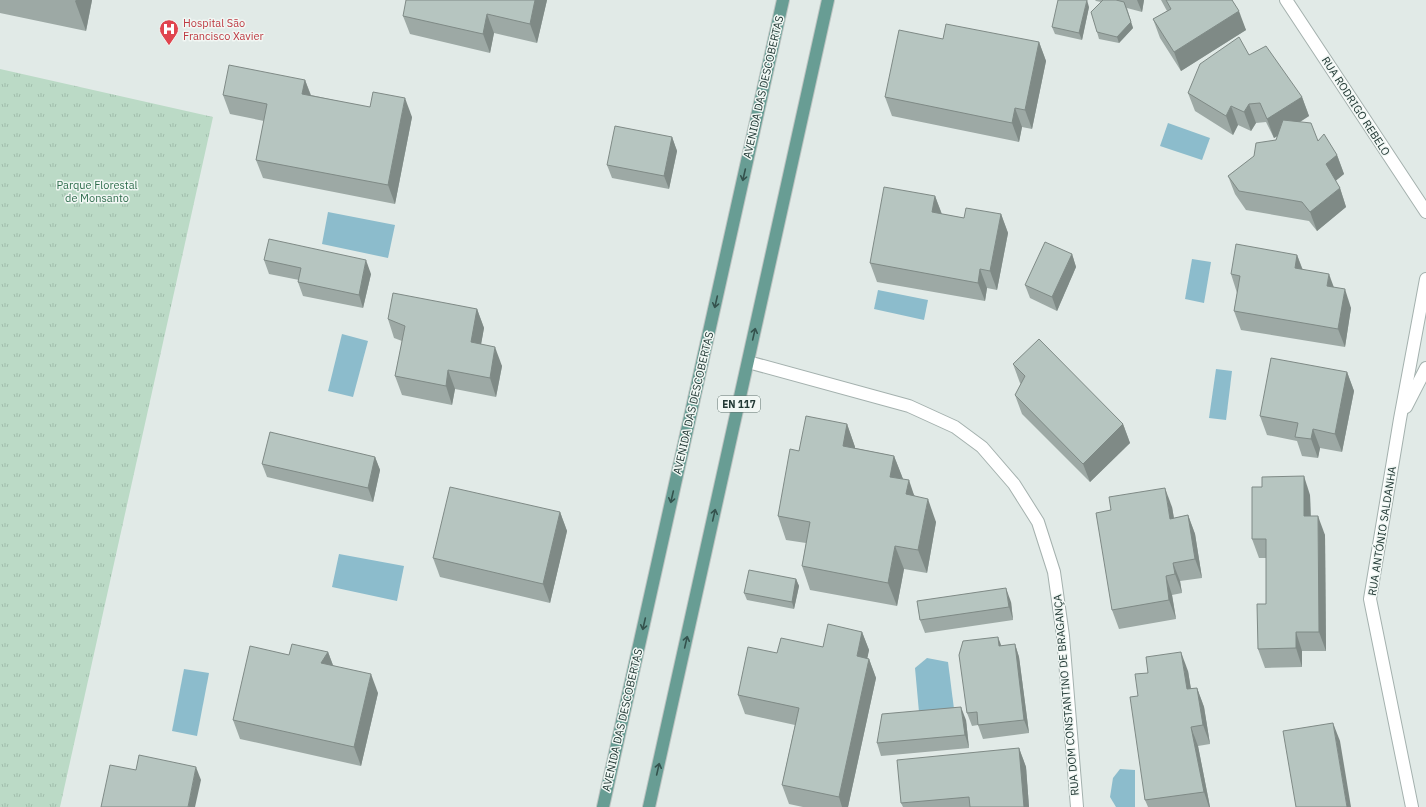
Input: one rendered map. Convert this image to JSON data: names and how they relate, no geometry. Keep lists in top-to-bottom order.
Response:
{
  "streets": {
    "main road": ["AVENIDA DAS DESCOBERTAS", "EN 117"],
    "street": ["RUA RODRIGO REBELO", "RUA ANTÓNIO SALDANHA", "RUA DOM CONSTANTINO DE BRAGANÇA"]
  },
  "crossings": [
    ["EN 117", "RUA DOM CONSTANTINO DE BRAGANÇA"]
  ],
  "parks": ["Parque Florestal de Monsanto"],
  "places": {
    "hospital": ["Hospital São Francisco Xavier"]
  }
}
